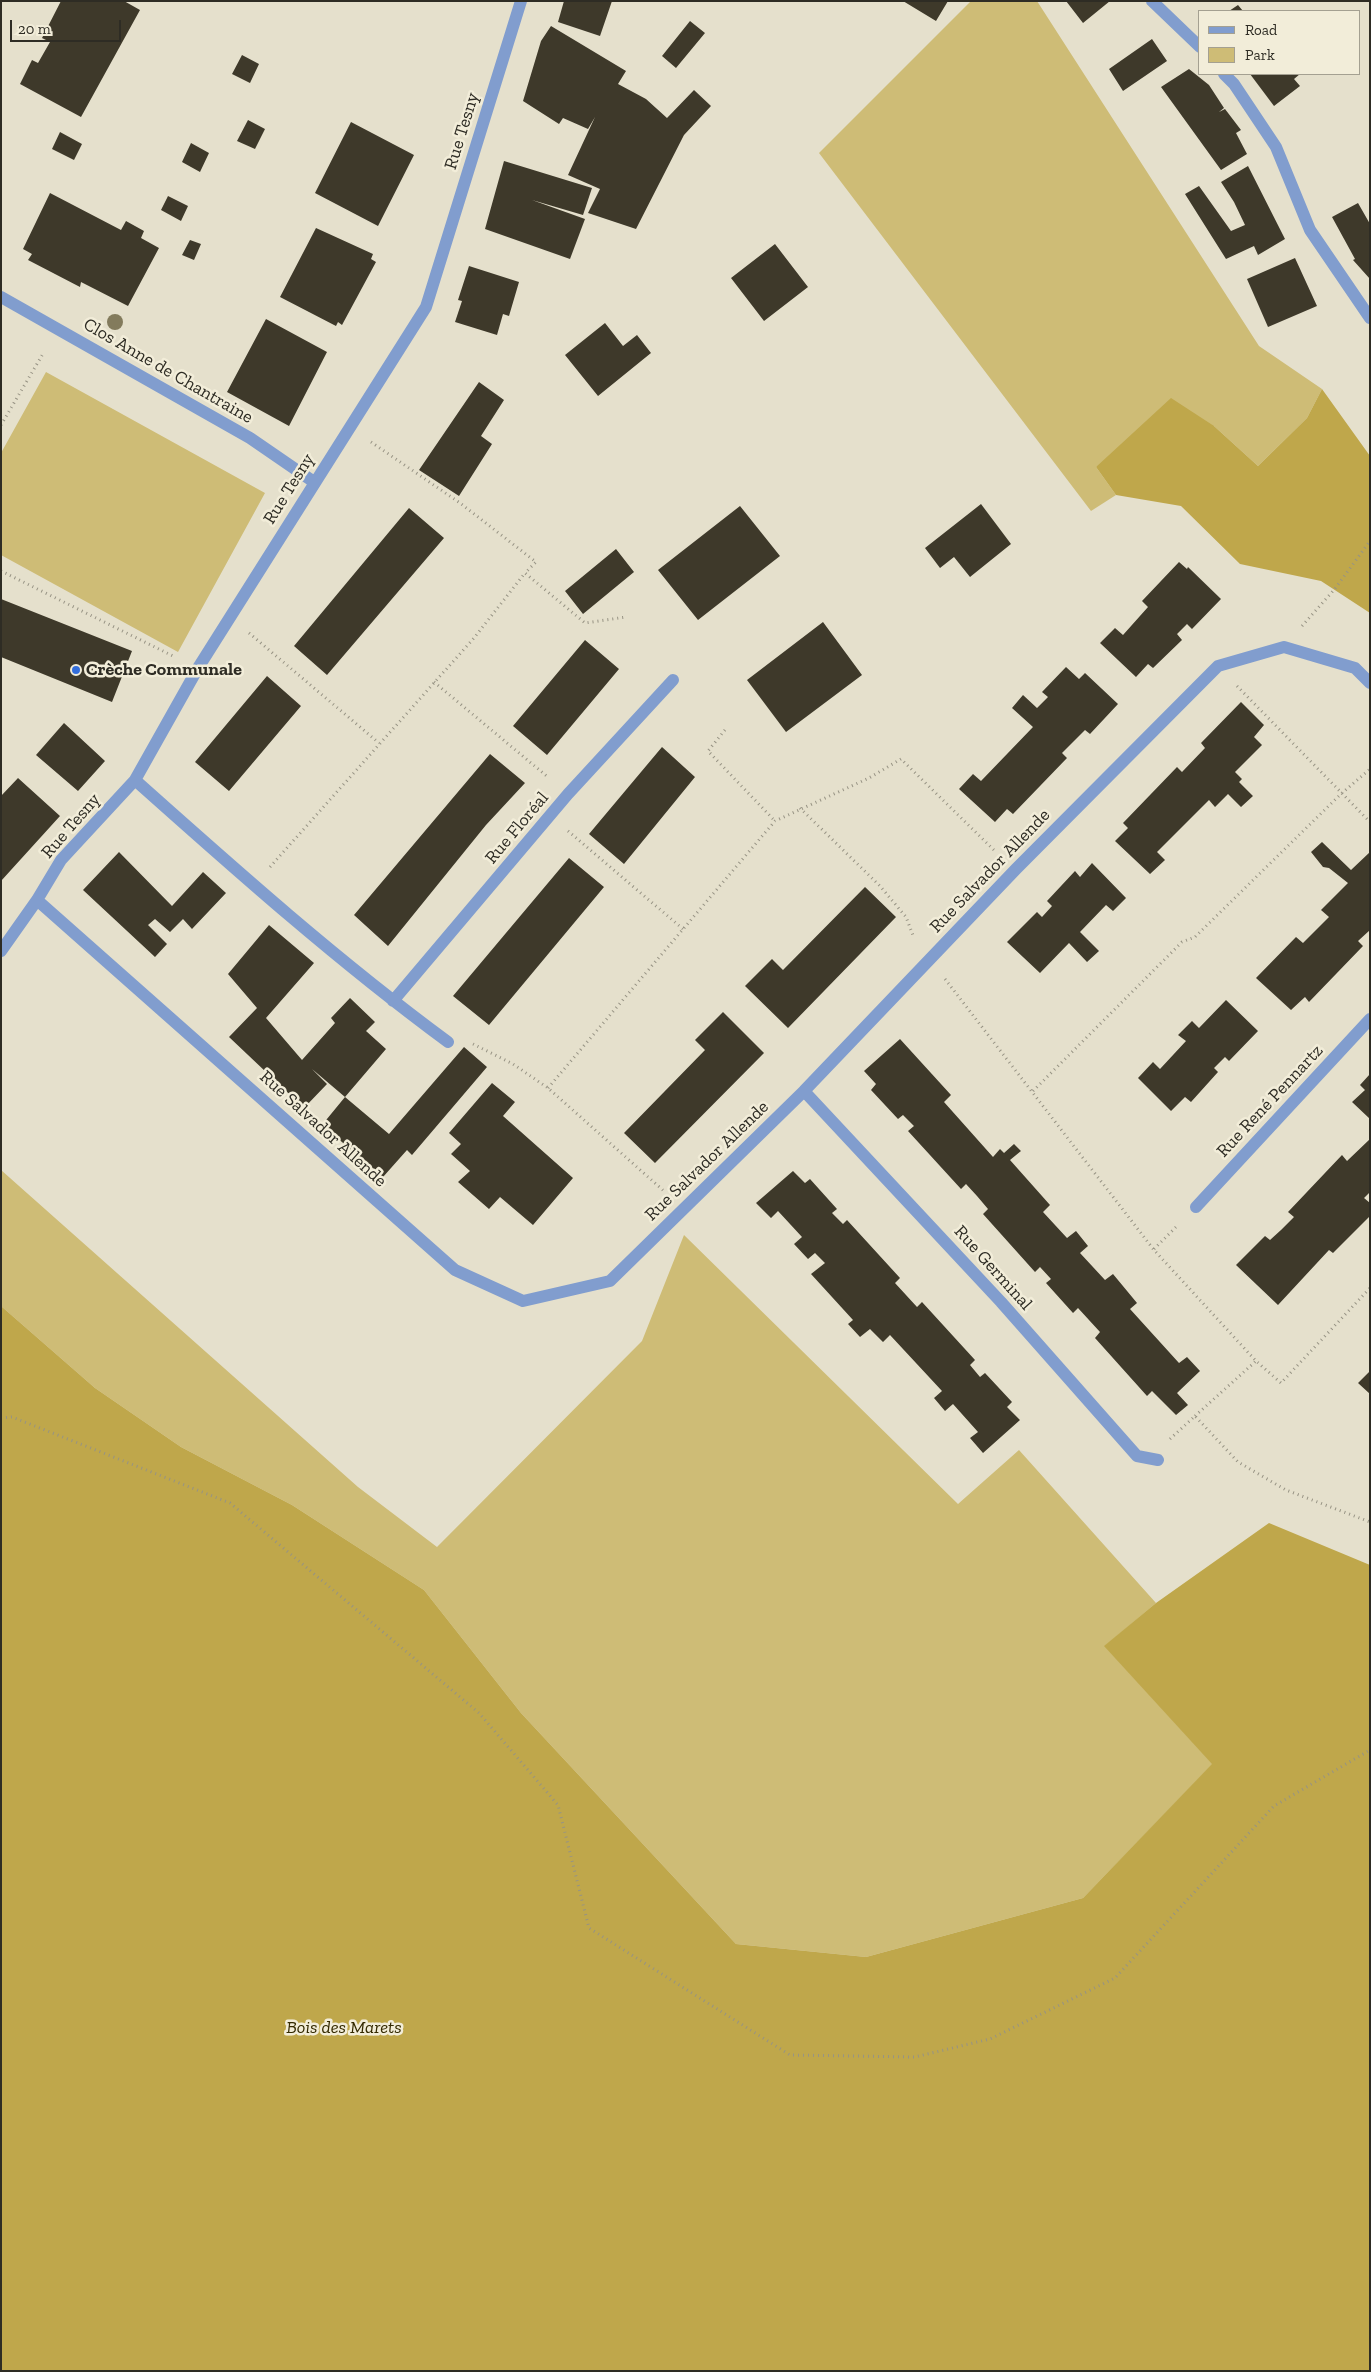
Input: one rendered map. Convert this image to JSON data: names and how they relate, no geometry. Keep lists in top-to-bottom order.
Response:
{
  "streets": {
    "street": [
      "Rue Tesny",
      "Clos Anne de Chantraine",
      "Rue Floréal",
      "Rue Salvador Allende",
      "Rue René Pennartz",
      "Rue Germinal"
    ]
  },
  "crossings": [
    ["Rue Tesny", "Clos Anne de Chantraine"],
    ["Rue Tesny", "Rue Salvador Allende"],
    ["Rue Salvador Allende", "Rue Germinal"]
  ],
  "parks": ["Bois des Marets"],
  "places": ["Crèche Communale"],
  "legend": ["Road", "Park"],
  "scale_bar": "20 m"
}
